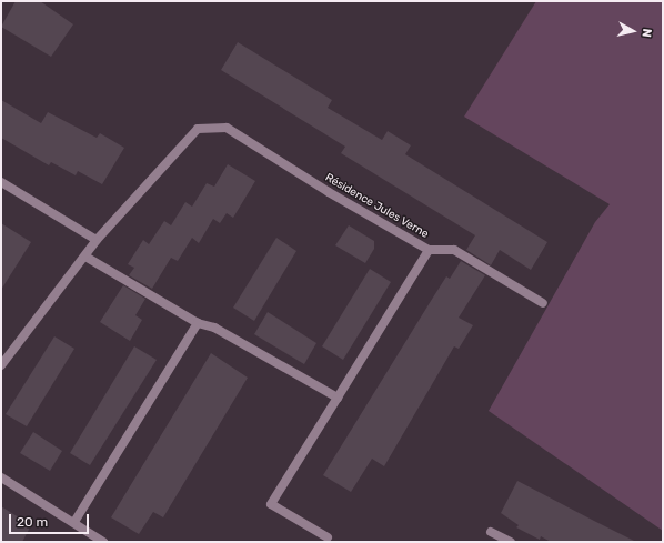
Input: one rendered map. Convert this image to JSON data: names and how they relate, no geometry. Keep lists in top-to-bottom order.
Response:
{
  "streets": {
    "street": ["Résidence Jules Verne"]
  },
  "scale_bar": "20 m",
  "north": "right"
}
